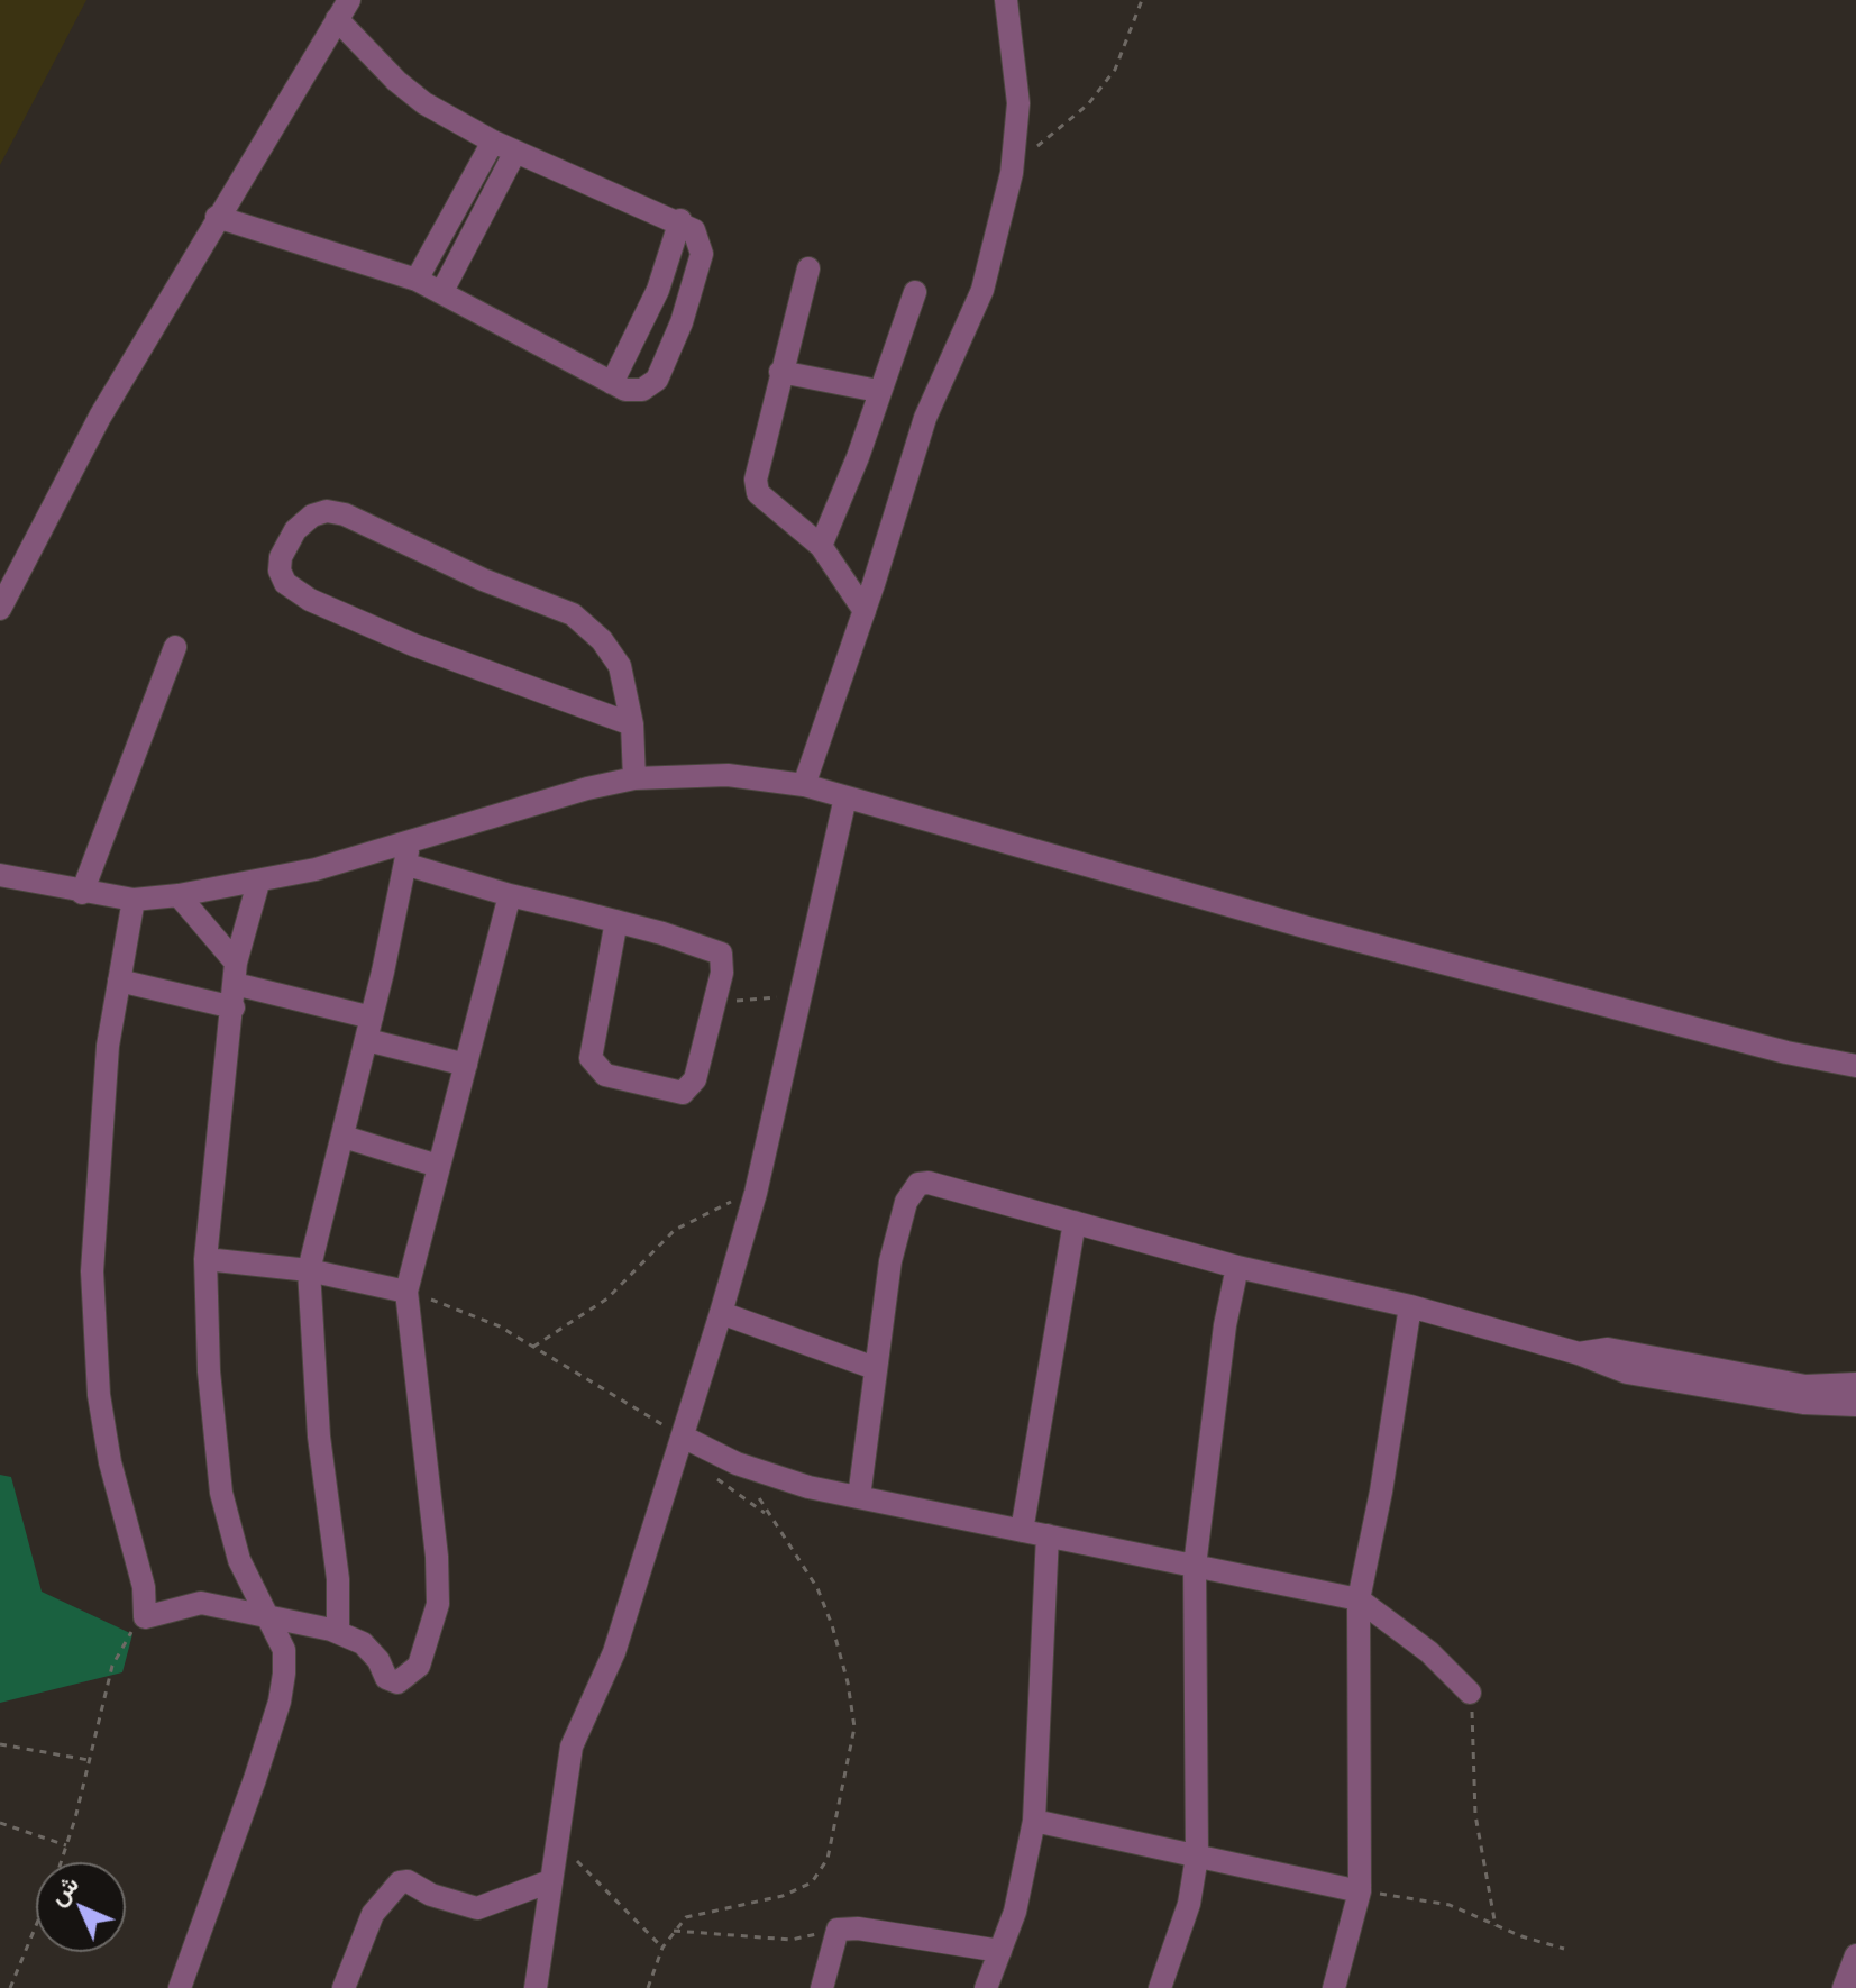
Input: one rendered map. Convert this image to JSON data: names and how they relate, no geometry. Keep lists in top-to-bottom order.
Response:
{
  "north": "top left"
}
